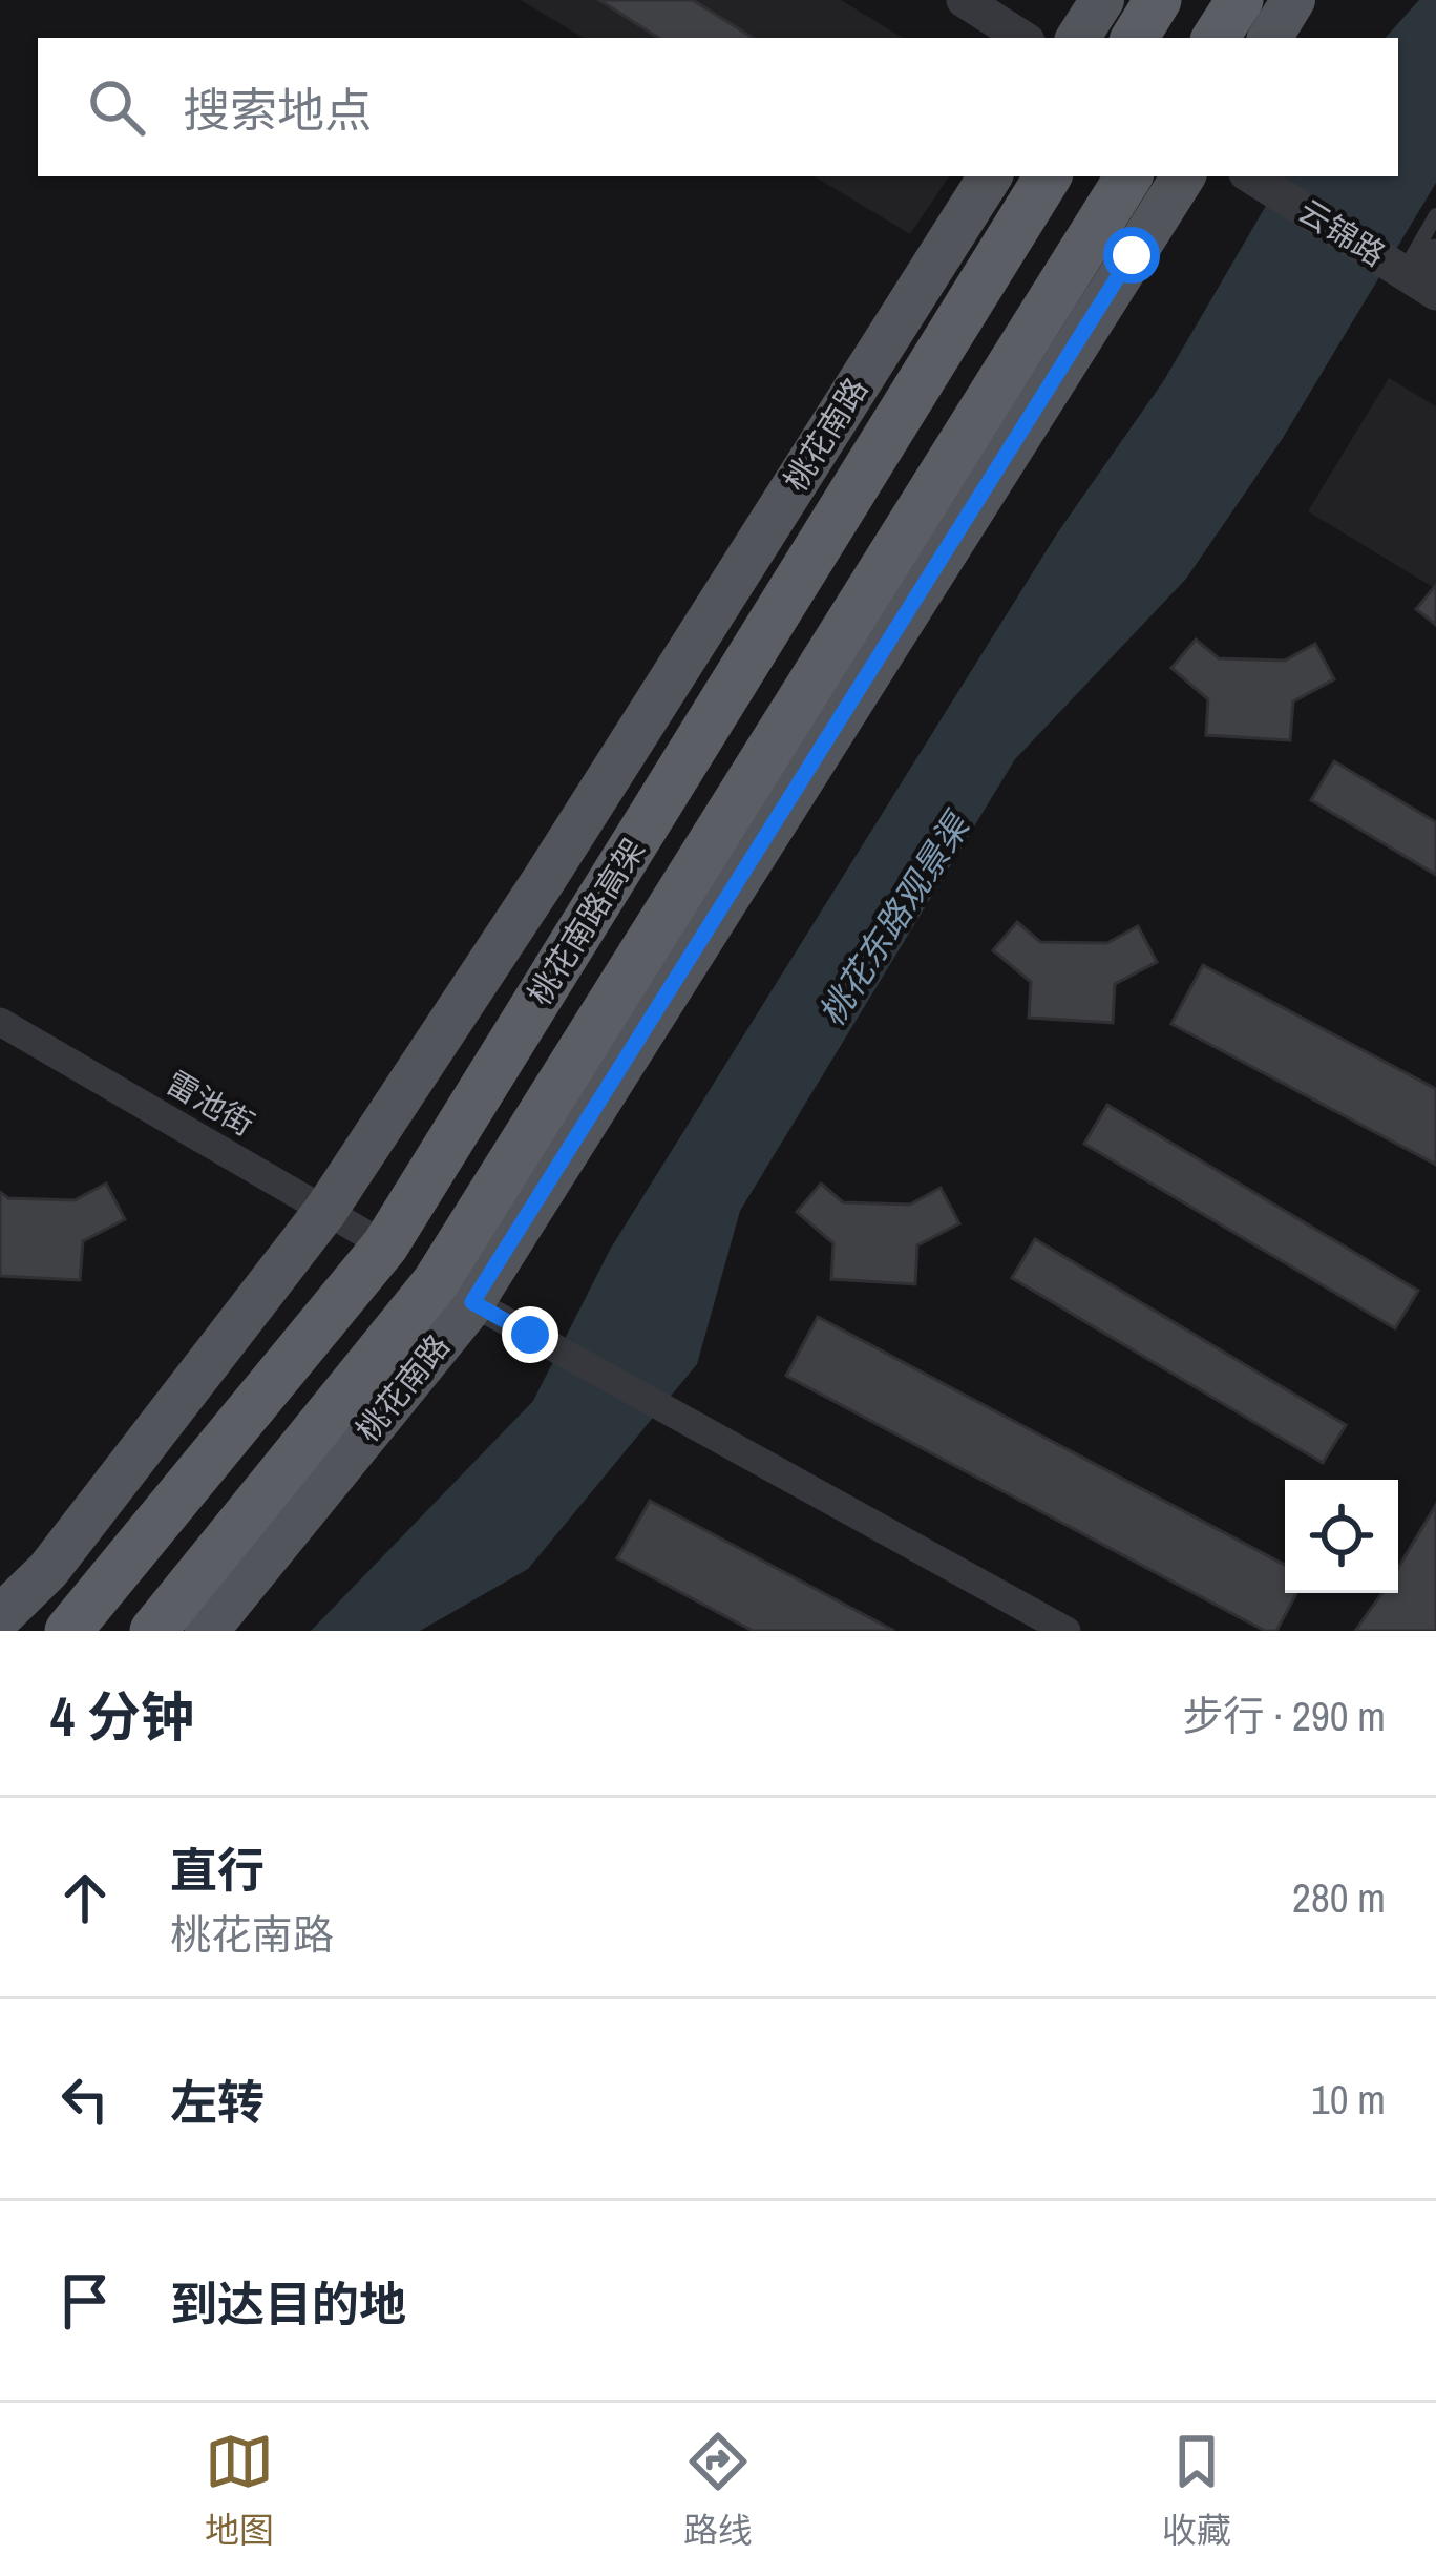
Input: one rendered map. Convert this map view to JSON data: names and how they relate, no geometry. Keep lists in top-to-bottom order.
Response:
{
  "streets": {
    "highway": ["桃花南路高架"],
    "main road": ["桃花南路"],
    "street": ["云锦路", "雷池街"]
  },
  "crossings": [
    ["桃花南路", "桃花南路高架"],
    ["桃花南路", "雷池街"],
    ["桃花南路高架", "雷池街"]
  ],
  "water": ["桃花东路观景渠"],
  "page": {
    "search": "搜索地点",
    "heading": ["4 分钟", "步行 · 290 m"],
    "list": [
      ["直行", "桃花南路", "280 m"],
      ["左转", "10 m"],
      "到达目的地"
    ],
    "nav": ["地图", "路线", "收藏"]
  }
}
